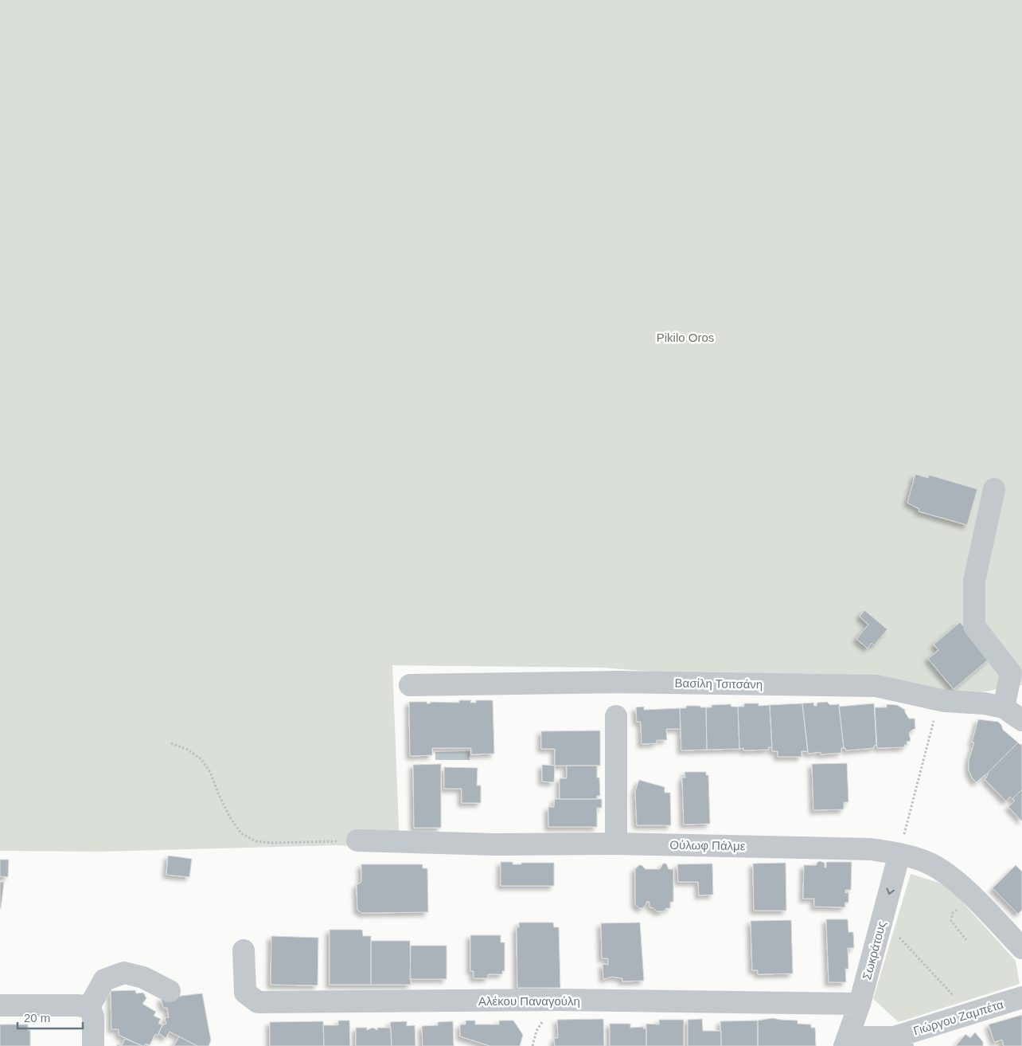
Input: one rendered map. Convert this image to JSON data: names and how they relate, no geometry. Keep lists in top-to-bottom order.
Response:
{
  "streets": {
    "street": [
      "Βασίλη Τσιτσάνη",
      "Ούλωφ Πάλμε",
      "Σωκράτους",
      "Αλέκου Παναγούλη",
      "Γιώργου Ζαμπέτα"
    ]
  },
  "crossings": [
    ["Ούλωφ Πάλμε", "Σωκράτους"],
    ["Σωκράτους", "Αλέκου Παναγούλη"]
  ],
  "parks": ["Pikilo Oros"],
  "scale_bar": "20 m"
}
